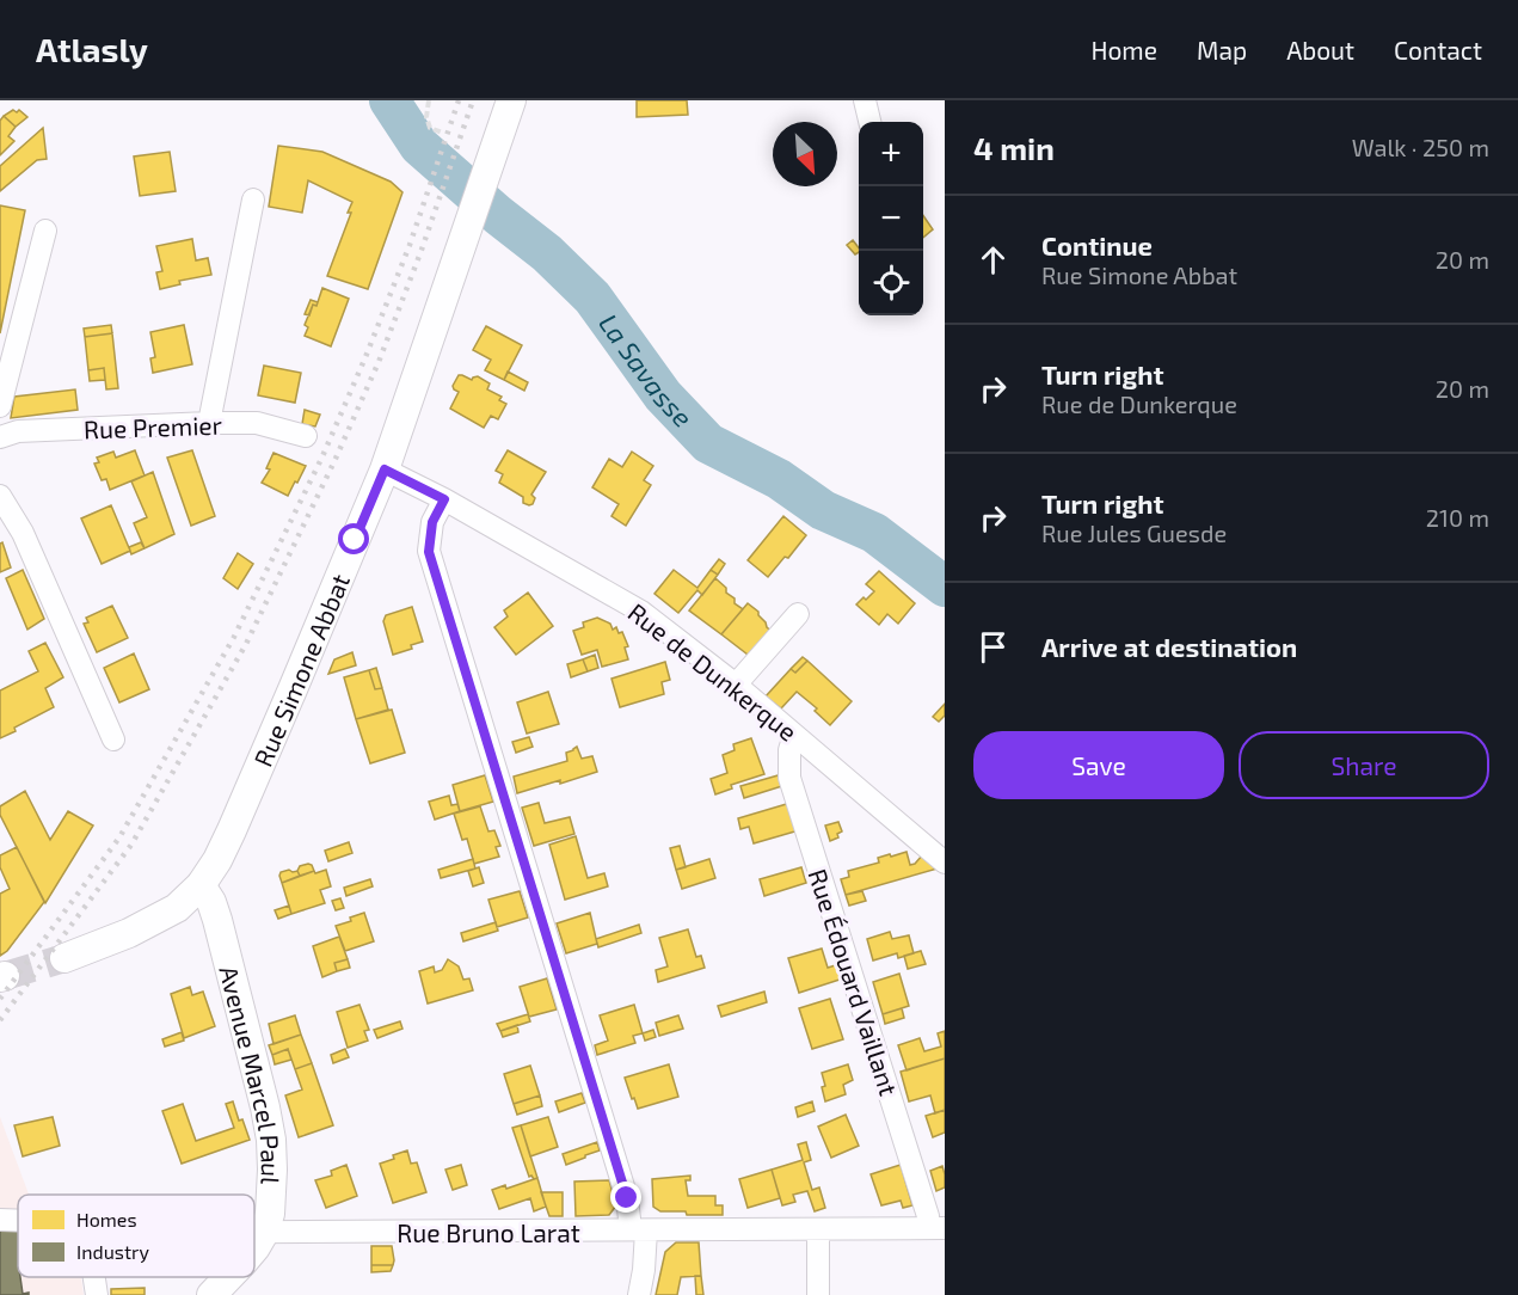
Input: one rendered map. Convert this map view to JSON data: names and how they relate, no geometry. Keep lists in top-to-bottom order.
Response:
{
  "streets": {
    "main road": ["Rue Simone Abbat", "Avenue Marcel Paul"],
    "street": [
      "Rue Premier",
      "Rue de Dunkerque",
      "Rue Édouard Vaillant",
      "Rue Bruno Larat"
    ]
  },
  "crossings": [
    ["Rue Simone Abbat", "Rue de Dunkerque"],
    ["Rue Simone Abbat", "Avenue Marcel Paul"],
    ["Rue de Dunkerque", "Rue Édouard Vaillant"],
    ["Rue Édouard Vaillant", "Rue Bruno Larat"],
    ["Avenue Marcel Paul", "Rue Bruno Larat"]
  ],
  "water": ["La Savasse"],
  "legend": ["Homes", "Industry"],
  "north": "bottom right",
  "page": {
    "header": "Atlasly",
    "nav": [
      "Home",
      "Map",
      "About",
      "Contact"
    ],
    "heading": ["4 min", "Walk · 250 m"],
    "map_buttons": ["+", "−"],
    "list": [
      ["Continue", "Rue Simone Abbat", "20 m"],
      ["Turn right", "Rue de Dunkerque", "20 m"],
      ["Turn right", "Rue Jules Guesde", "210 m"],
      "Arrive at destination"
    ],
    "buttons": ["Save", "Share"]
  }
}
